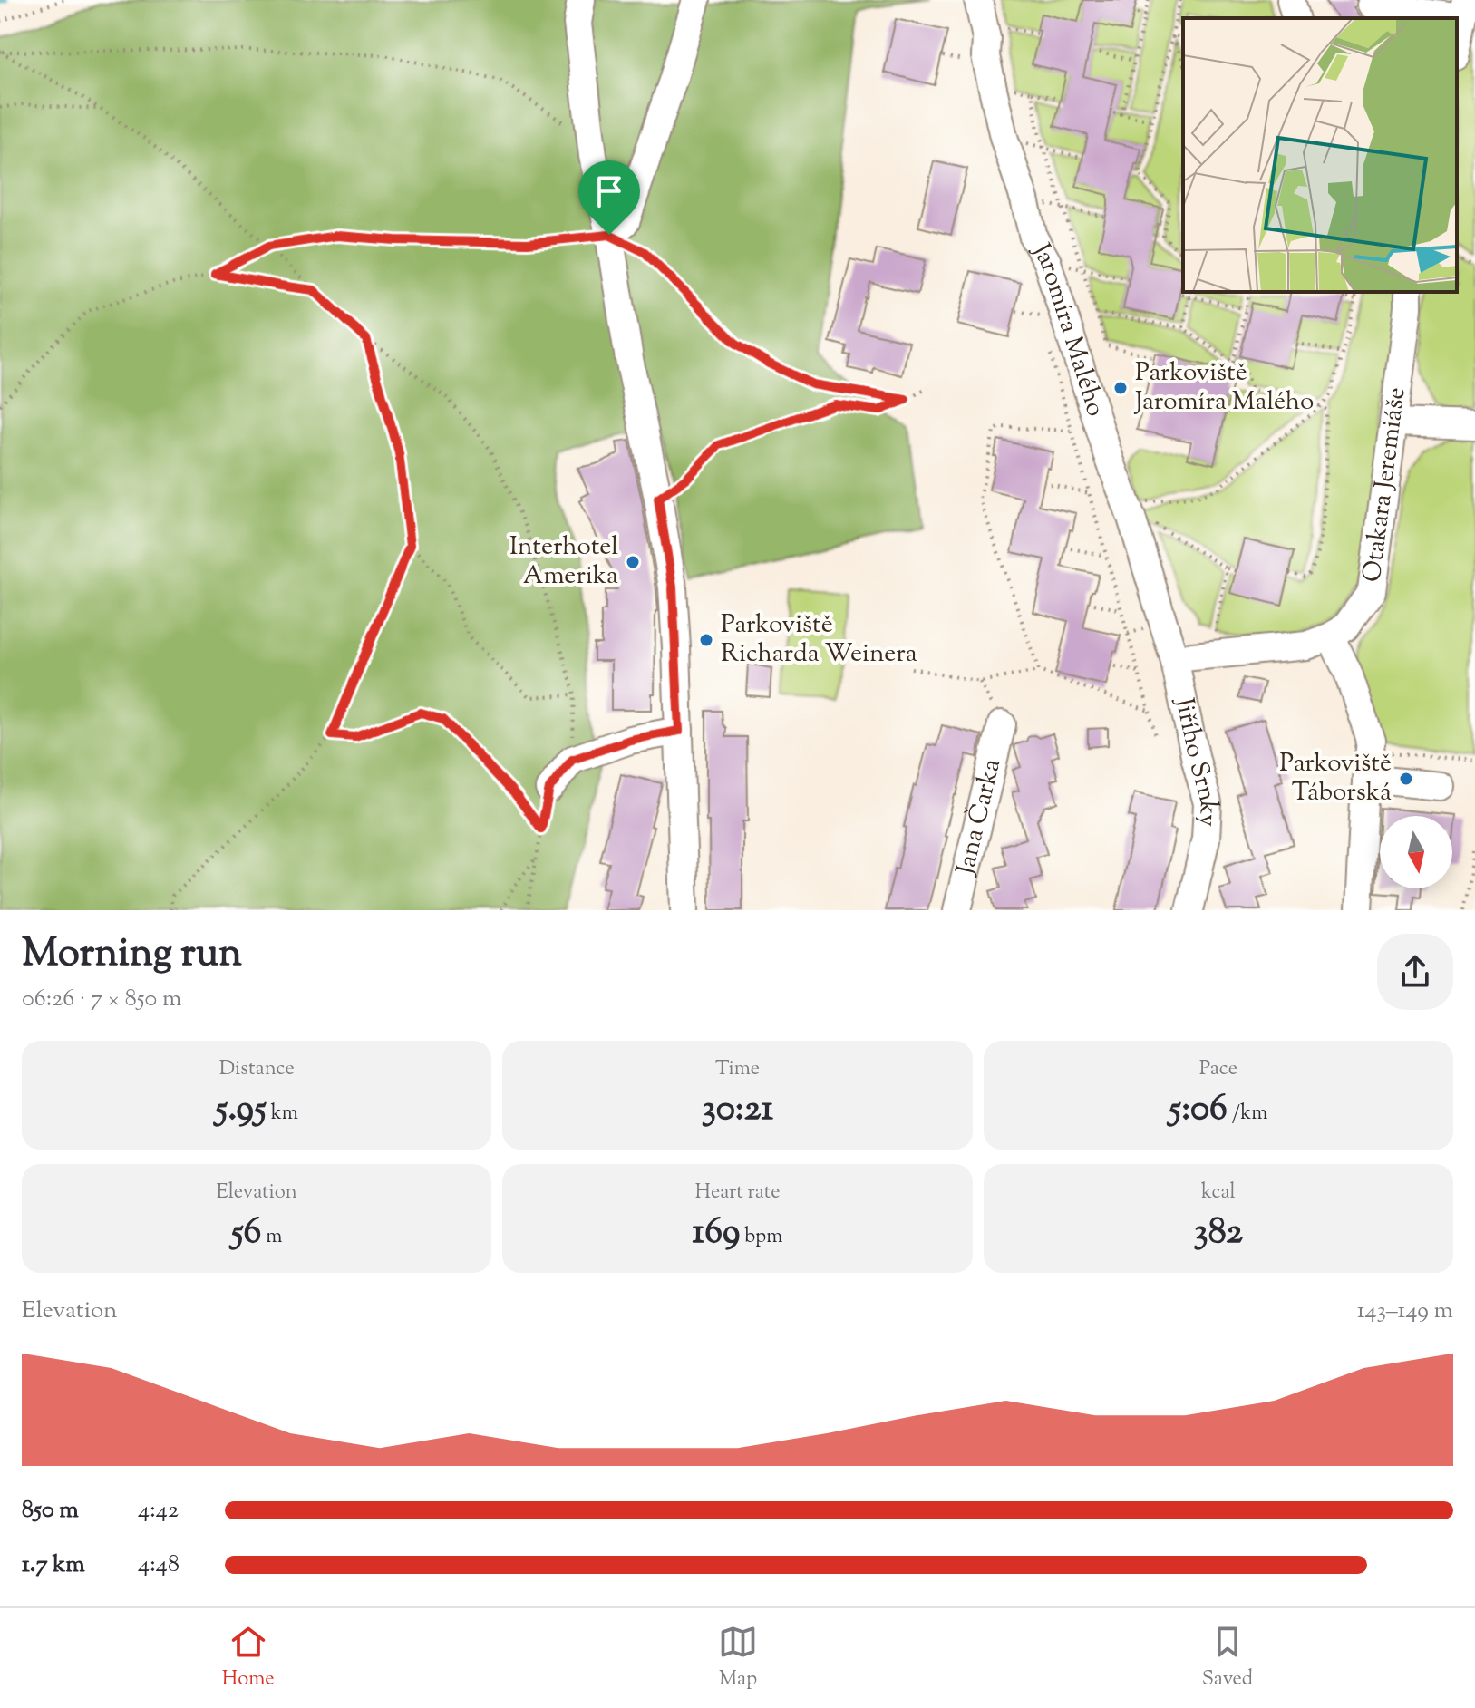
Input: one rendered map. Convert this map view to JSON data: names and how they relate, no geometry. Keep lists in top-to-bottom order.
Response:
{
  "streets": {
    "street": [
      "Jaromíra Malého",
      "Otakara Jeremiáše",
      "Jiřího Srnky",
      "Jana Čarka"
    ]
  },
  "crossings": [
    ["Jaromíra Malého", "Otakara Jeremiáše"],
    ["Jaromíra Malého", "Jiřího Srnky"],
    ["Otakara Jeremiáše", "Jiřího Srnky"]
  ],
  "places": [
    "Parkoviště Jaromíra Malého",
    "Interhotel Amerika",
    "Parkoviště Richarda Weinera",
    "Parkoviště Táborská"
  ],
  "north": "bottom",
  "page": {
    "heading": ["Morning run", "06:26 · 7 × 850 m"],
    "stats": [
      ["Distance", "5.95 km"],
      ["Time", "30:21"],
      ["Pace", "5:06 /km"],
      ["Elevation", "56 m"],
      ["Heart rate", "169 bpm"],
      ["kcal", "382"]
    ],
    "chart": ["Elevation", "143–149 m"],
    "list": [
      {
        "name": "850 m",
        "note": "4:42"
      },
      {
        "name": "1.7 km",
        "note": "4:48"
      }
    ],
    "tabs": ["Home", "Map", "Saved"]
  }
}
